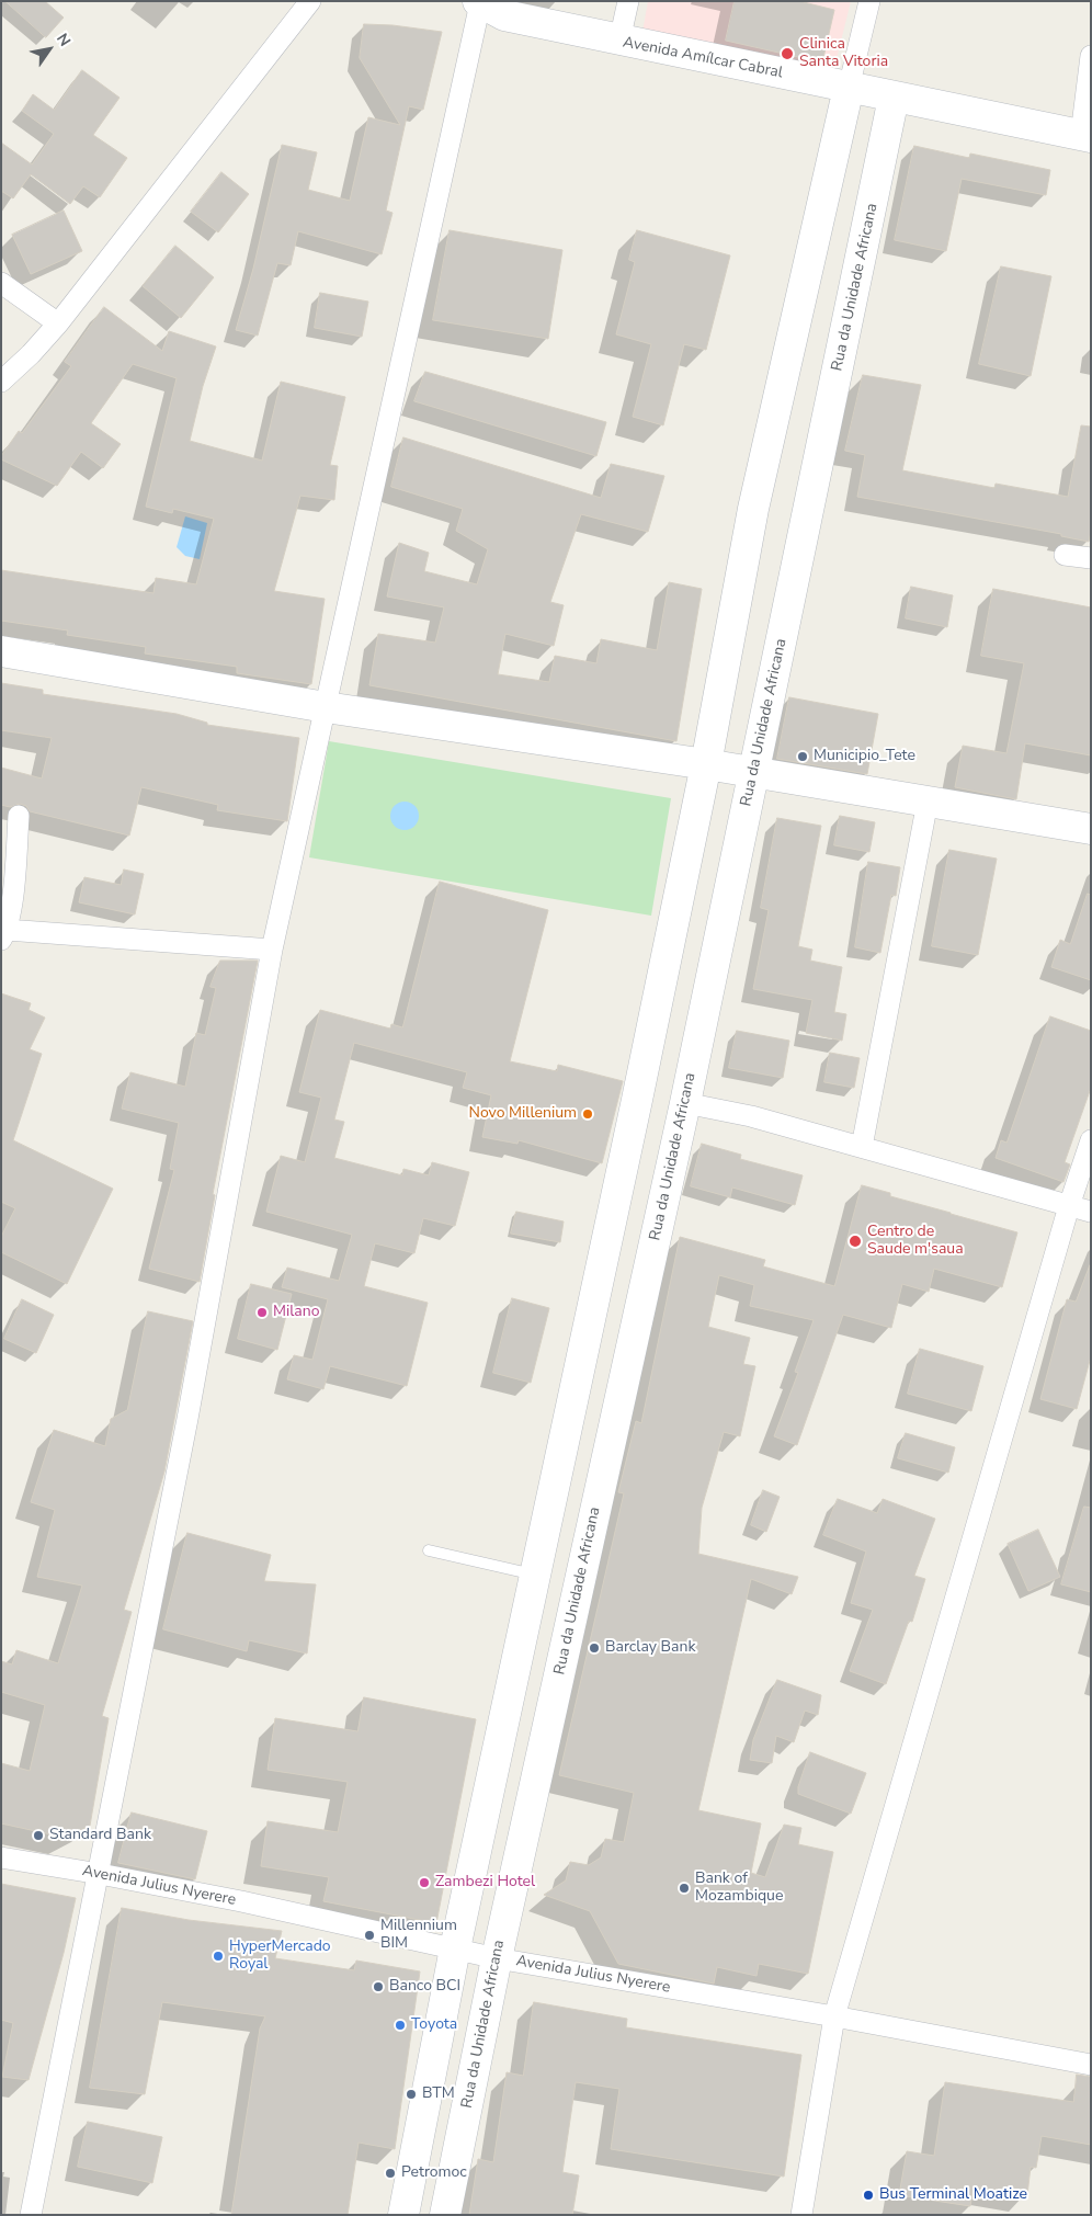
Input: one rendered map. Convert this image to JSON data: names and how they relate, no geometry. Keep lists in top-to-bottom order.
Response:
{
  "streets": {
    "street": ["Avenida Amílcar Cabral", "Rua da Unidade Africana", "Avenida Julius Nyerere"]
  },
  "crossings": [
    ["Avenida Amílcar Cabral", "Rua da Unidade Africana"],
    ["Rua da Unidade Africana", "Avenida Julius Nyerere"]
  ],
  "places": [
    "Clinica Santa Vitoria",
    "Municipio_Tete",
    "Novo Millenium",
    "Centro de Saude m'saua",
    "Milano",
    "Barclay Bank",
    "Standard Bank",
    "Zambezi Hotel",
    "Bank of Mozambique",
    "Millennium BIM",
    "HyperMercado Royal",
    "Banco BCI",
    "Toyota",
    "BTM",
    "Petromoc",
    "Bus Terminal Moatize"
  ],
  "north": "top right"
}
